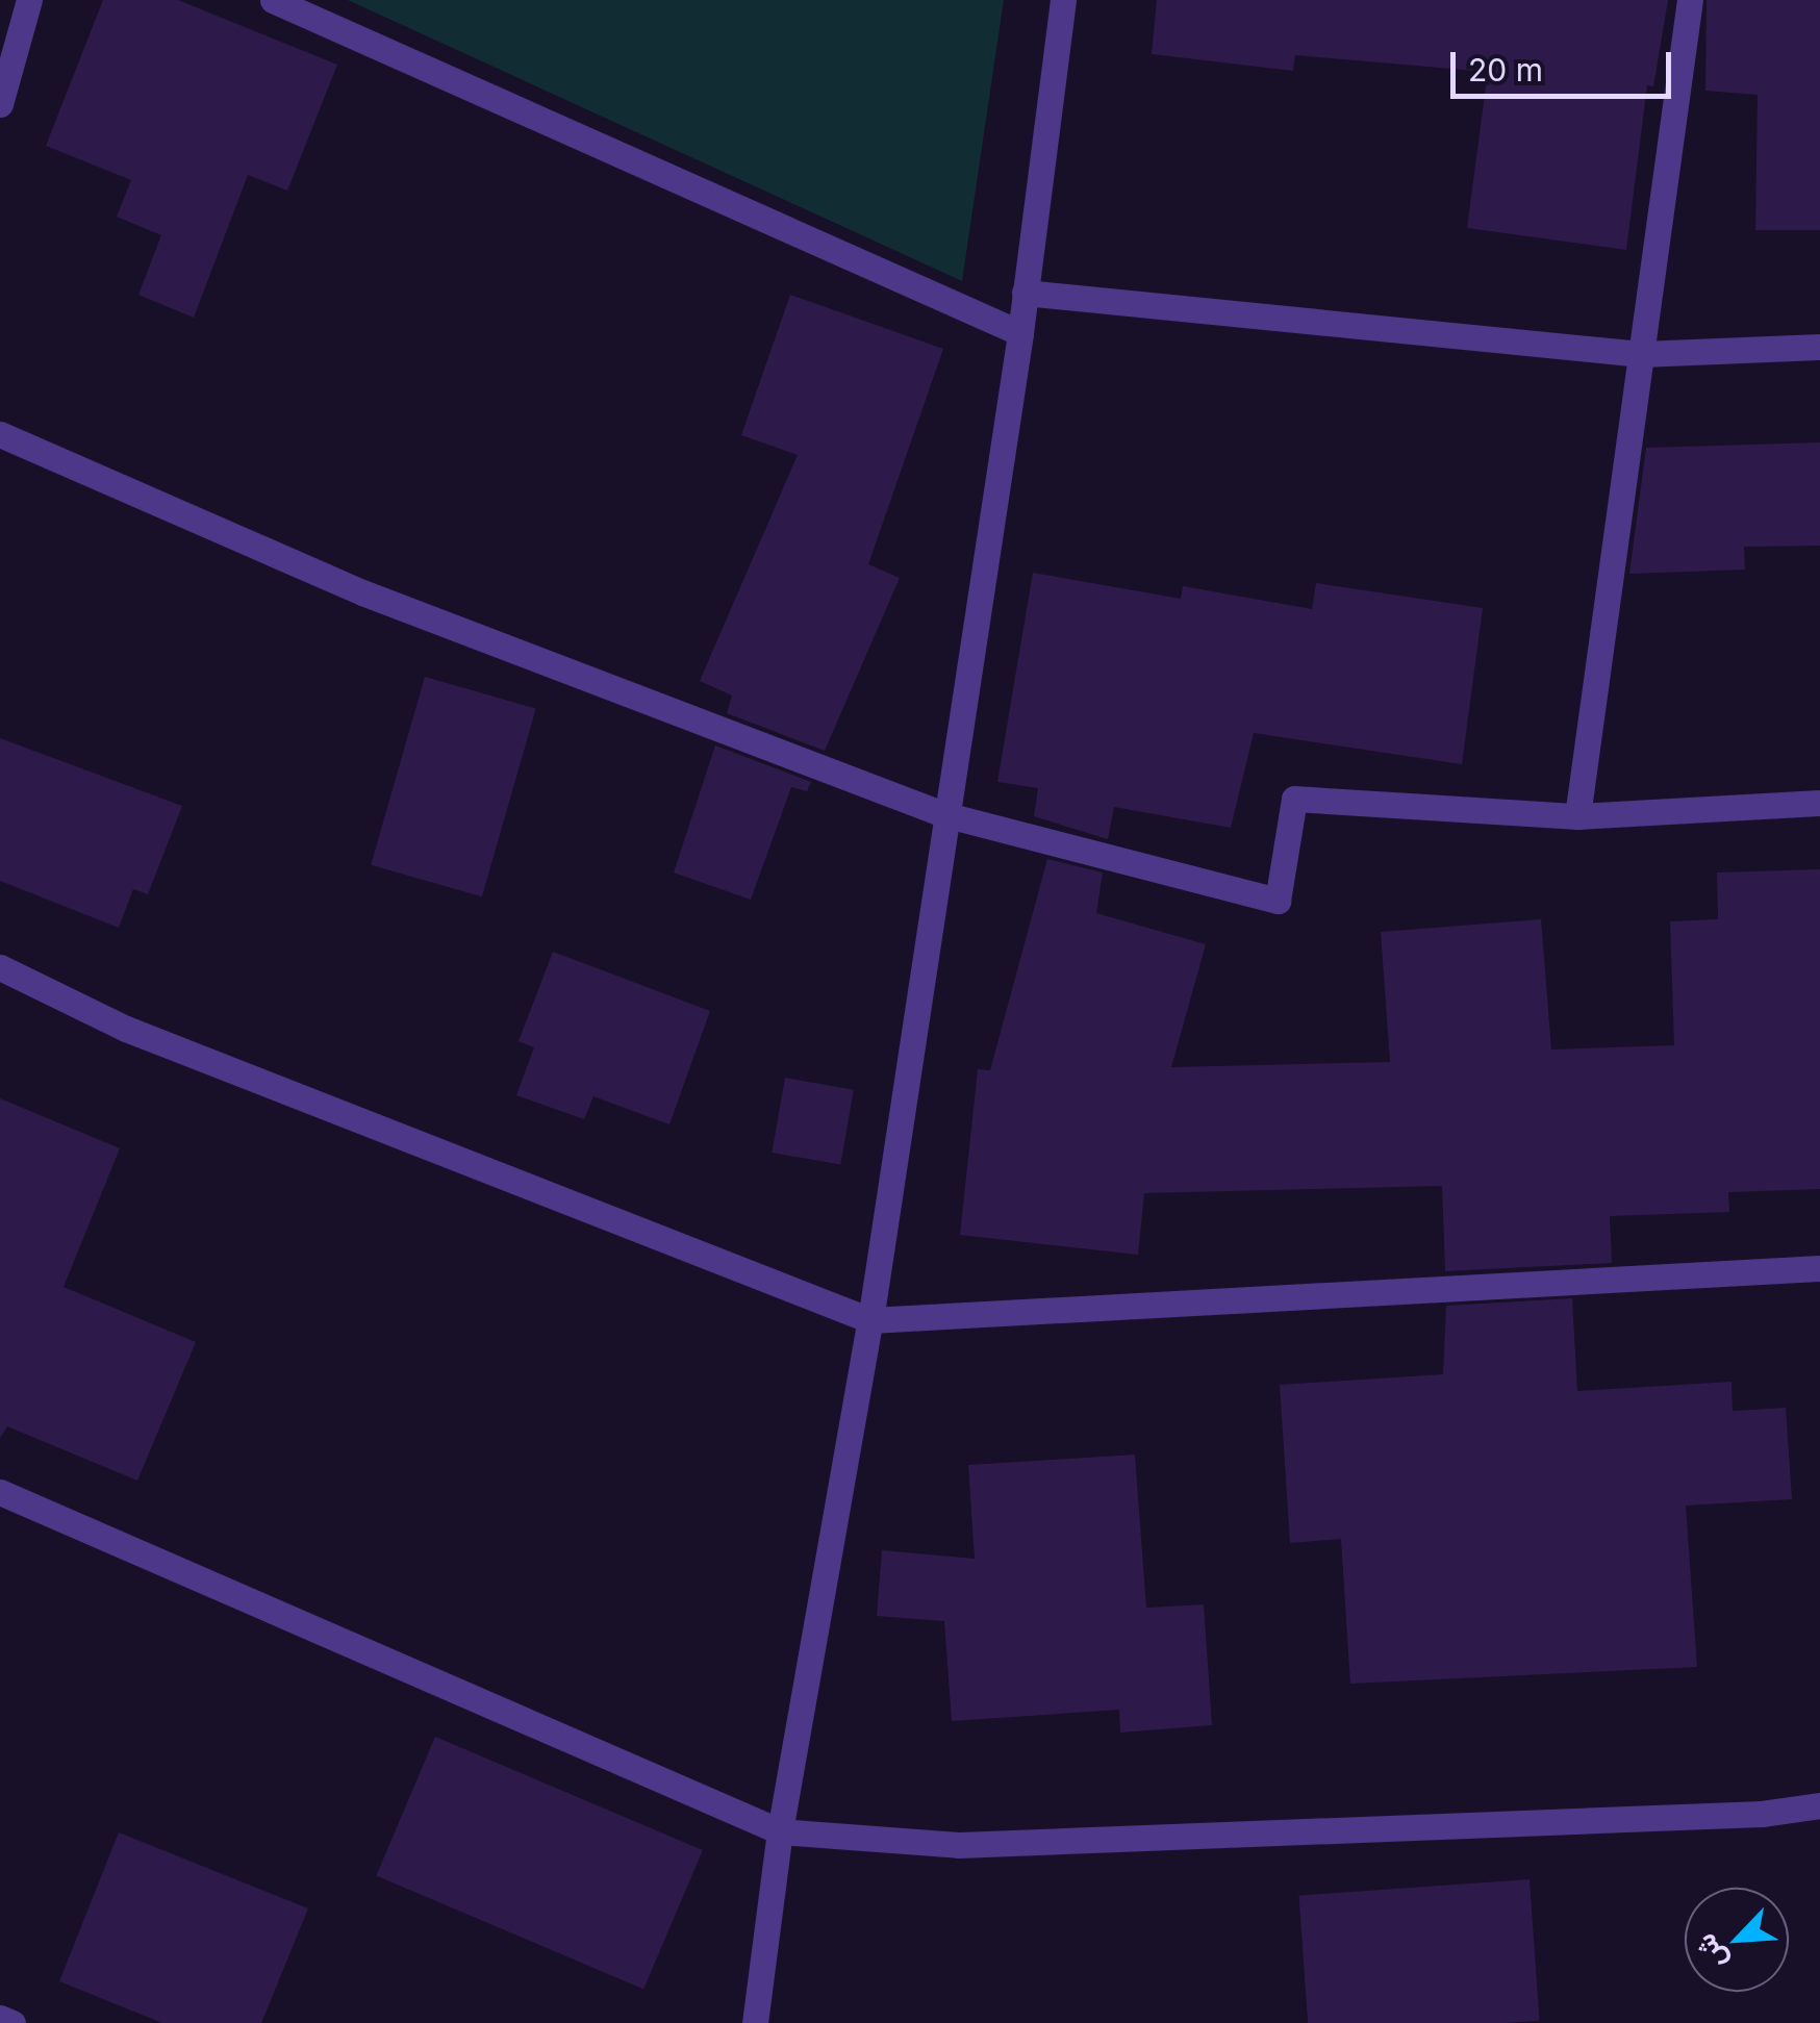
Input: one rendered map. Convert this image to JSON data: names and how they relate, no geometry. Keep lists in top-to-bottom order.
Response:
{
  "scale_bar": "20 m",
  "north": "bottom left"
}
